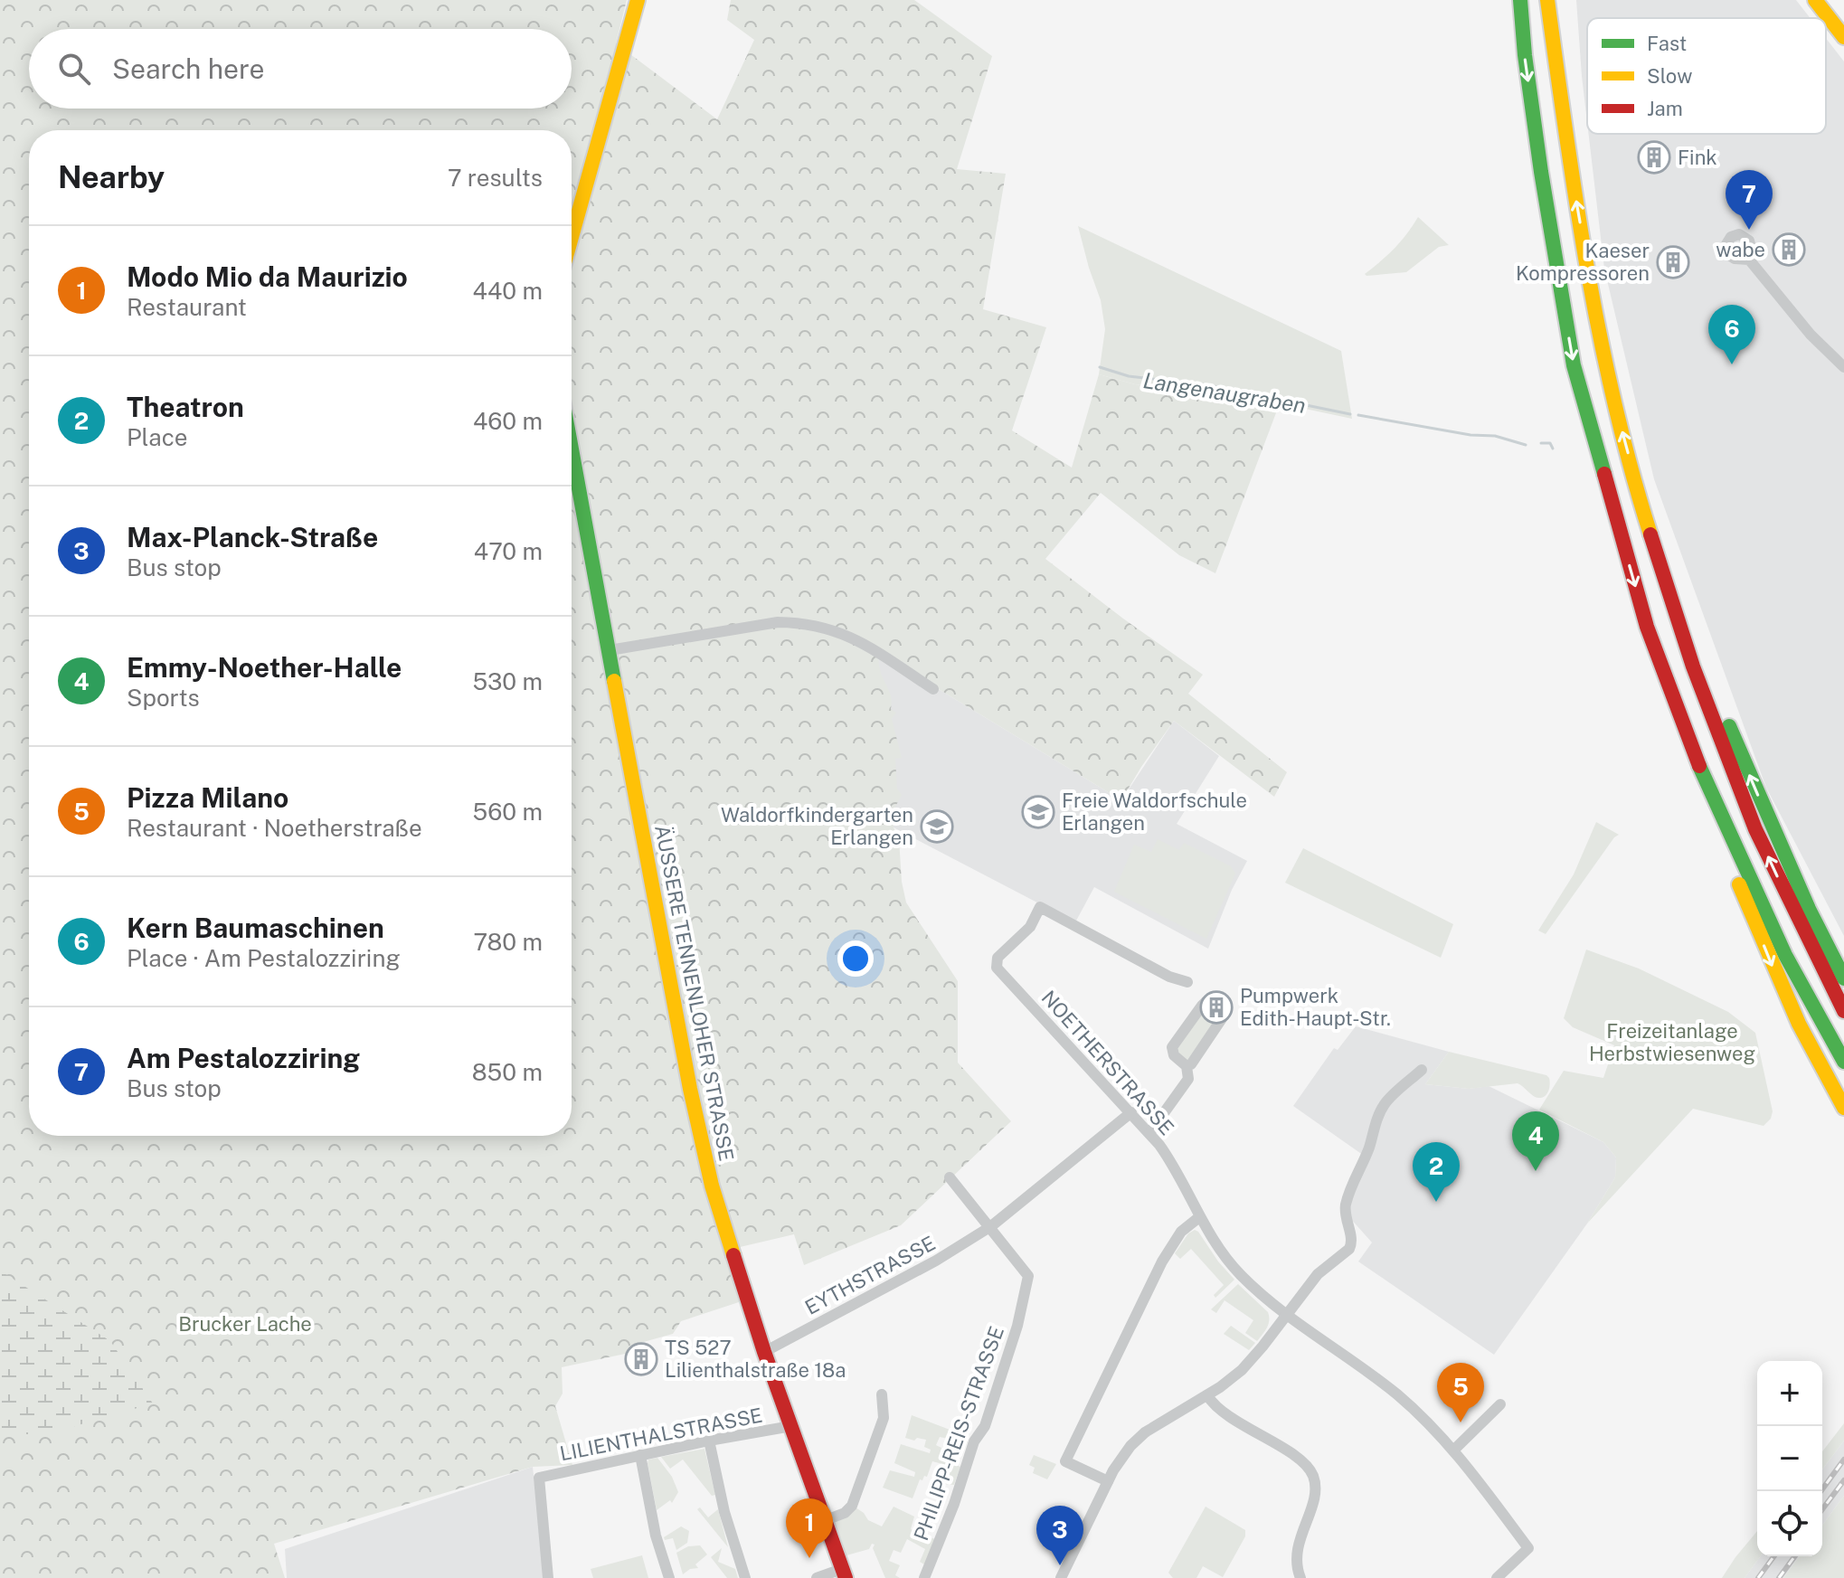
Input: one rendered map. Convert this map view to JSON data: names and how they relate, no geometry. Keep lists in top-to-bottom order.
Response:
{
  "streets": {
    "main road": ["ÄUSSERE TENNENLOHER STRASSE"],
    "street": [
      "NOETHERSTRASSE",
      "EYTHSTRASSE",
      "PHILIPP-REIS-STRASSE",
      "LILIENTHALSTRASSE"
    ]
  },
  "crossings": [
    ["ÄUSSERE TENNENLOHER STRASSE", "EYTHSTRASSE"],
    ["ÄUSSERE TENNENLOHER STRASSE", "LILIENTHALSTRASSE"],
    ["NOETHERSTRASSE", "EYTHSTRASSE"],
    ["EYTHSTRASSE", "PHILIPP-REIS-STRASSE"]
  ],
  "water": ["Langenaugraben"],
  "parks": ["Freizeitanlage Herbstwiesenweg", "Brucker Lache"],
  "places": {
    "building": [
      "Fink",
      "wabe",
      "Kaeser Kompressoren",
      "Pumpwerk Edith-Haupt-Str.",
      "TS 527 Lilienthalstraße 18a"
    ],
    "school or university": ["Freie Waldorfschule Erlangen", "Waldorfkindergarten Erlangen"]
  },
  "legend": ["Fast", "Slow", "Jam"],
  "page": {
    "search": "Search here",
    "heading": ["Nearby", "7 results"],
    "pins": [
      "7",
      "6",
      "4",
      "2",
      "5",
      "1",
      "3"
    ],
    "list": [
      {
        "mark": "1",
        "name": "Modo Mio da Maurizio",
        "note": "Restaurant",
        "value": "440 m"
      },
      {
        "mark": "2",
        "name": "Theatron",
        "note": "Place",
        "value": "460 m"
      },
      {
        "mark": "3",
        "name": "Max-Planck-Straße",
        "note": "Bus stop",
        "value": "470 m"
      },
      {
        "mark": "4",
        "name": "Emmy-Noether-Halle",
        "note": "Sports",
        "value": "530 m"
      },
      {
        "mark": "5",
        "name": "Pizza Milano",
        "note": "Restaurant · Noetherstraße",
        "value": "560 m"
      },
      {
        "mark": "6",
        "name": "Kern Baumaschinen",
        "note": "Place · Am Pestalozziring",
        "value": "780 m"
      },
      {
        "mark": "7",
        "name": "Am Pestalozziring",
        "note": "Bus stop",
        "value": "850 m"
      }
    ],
    "map_buttons": ["+", "−"]
  }
}
